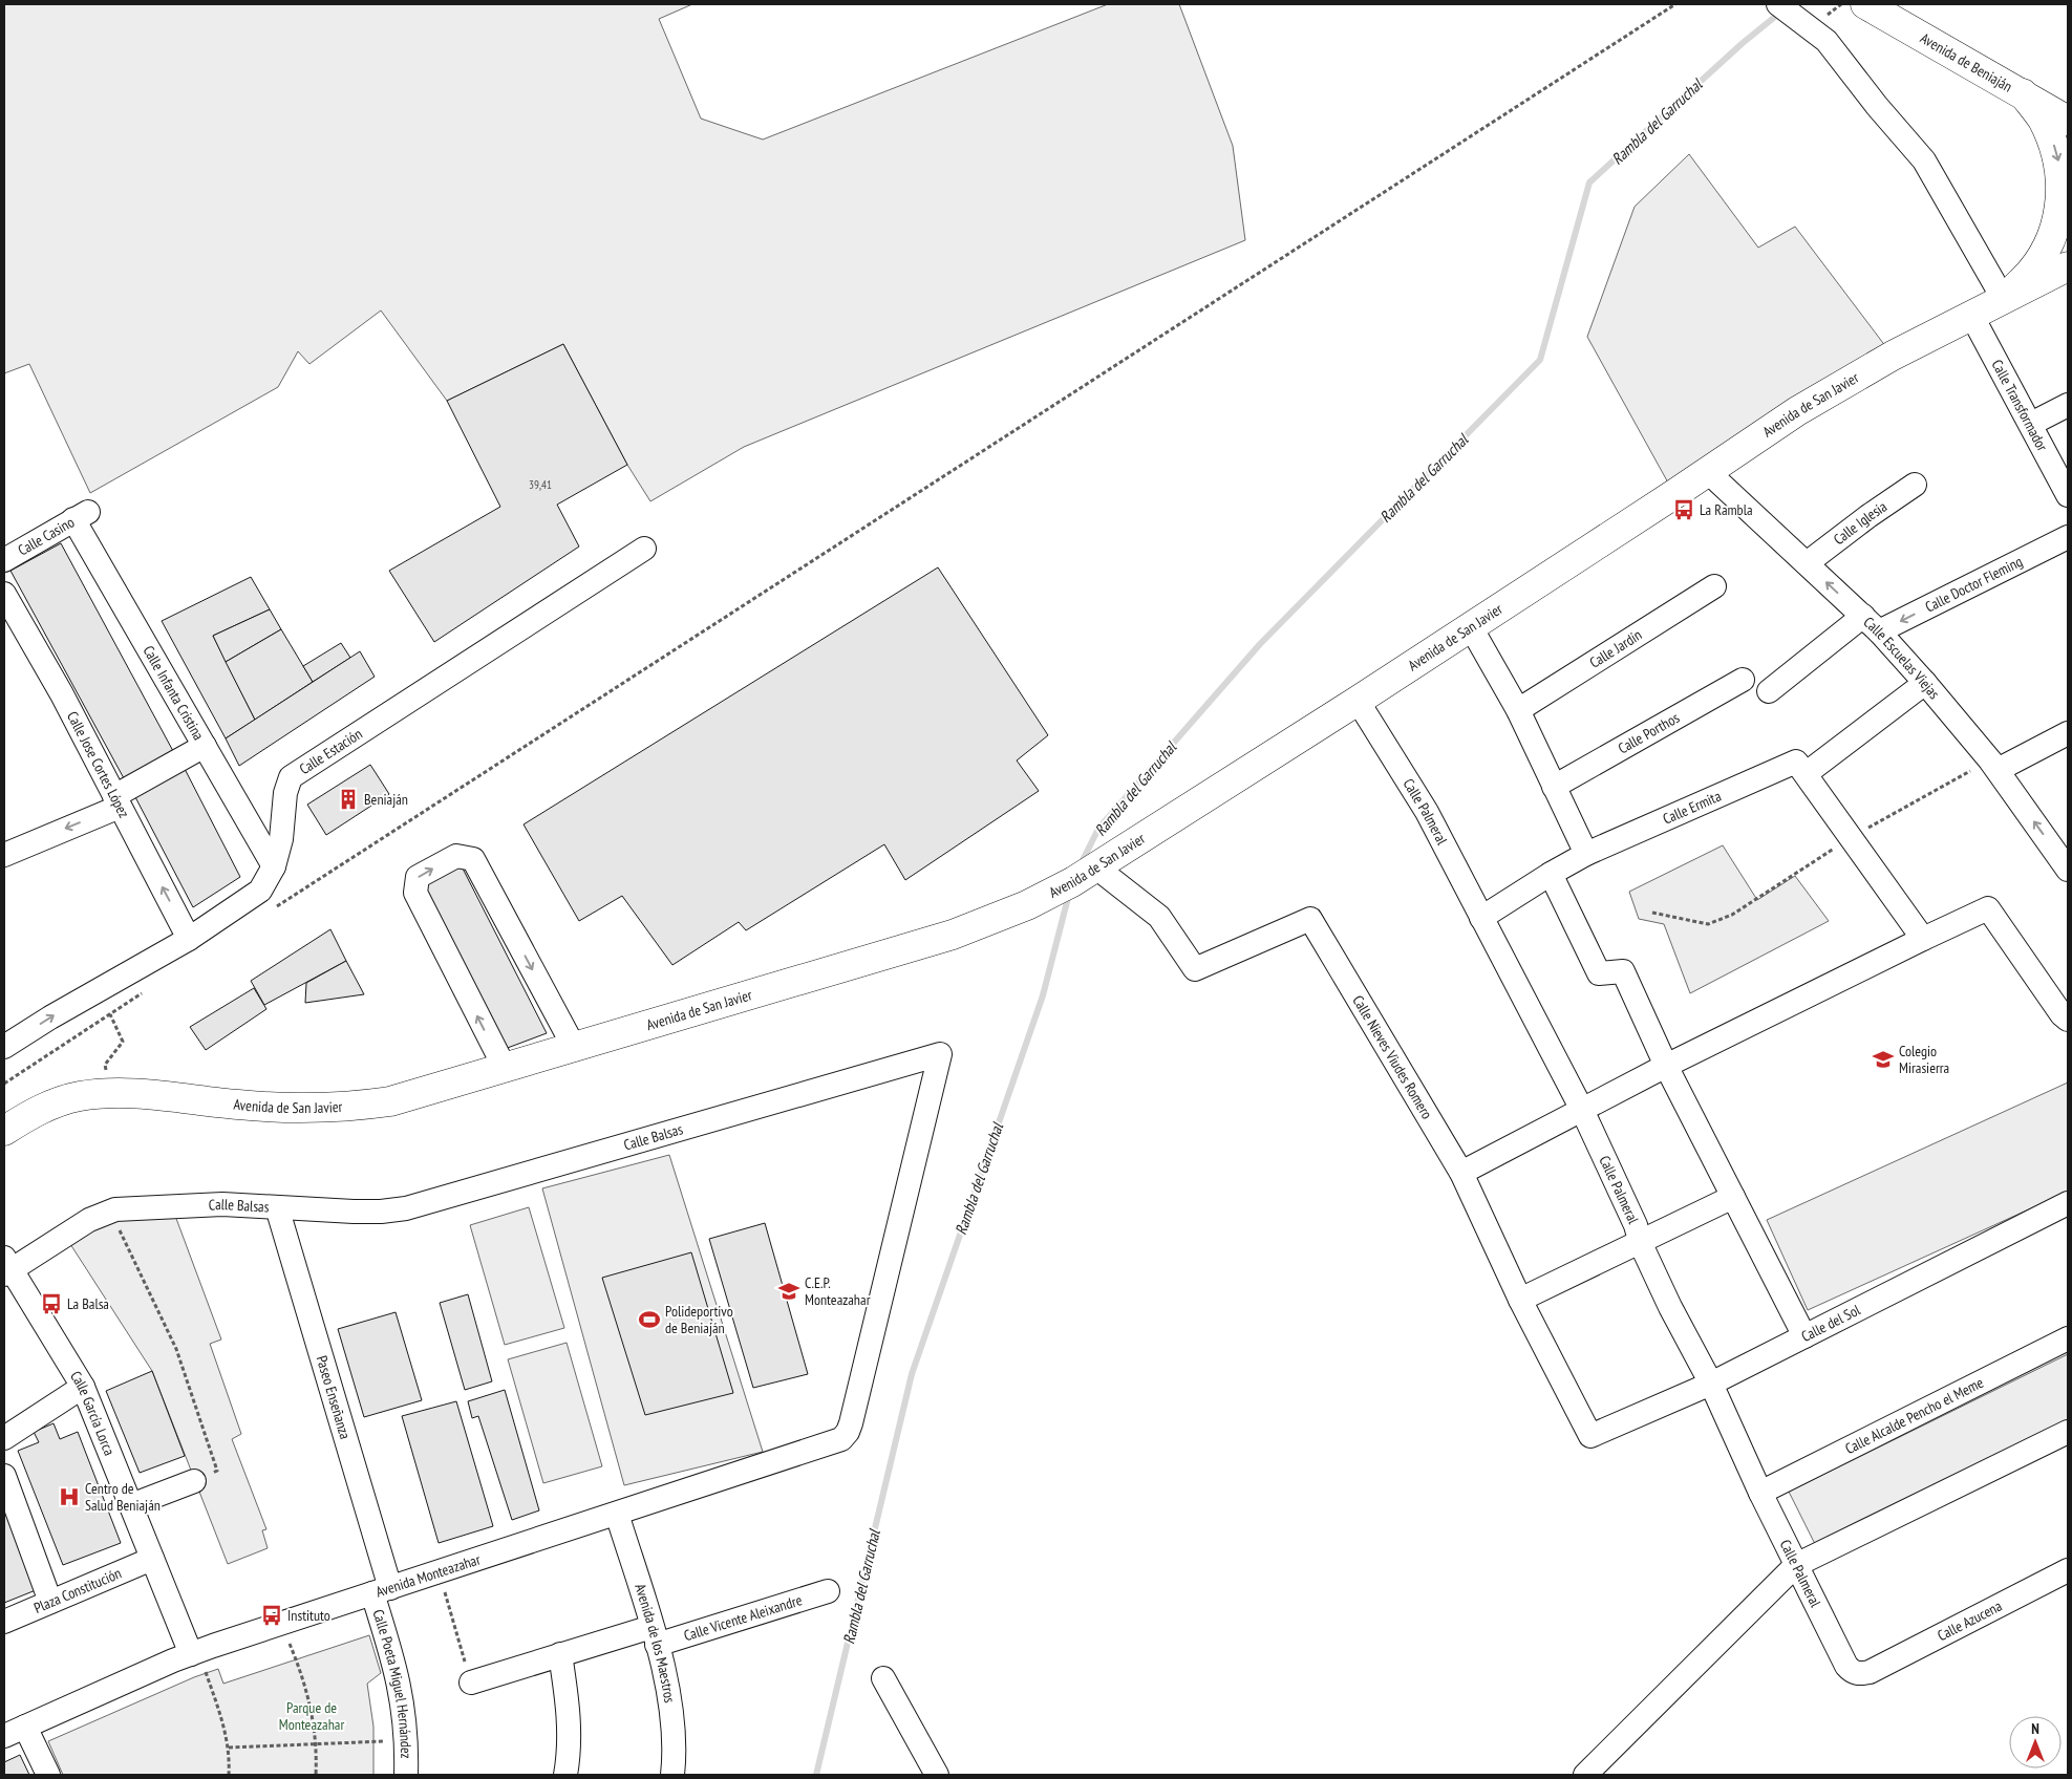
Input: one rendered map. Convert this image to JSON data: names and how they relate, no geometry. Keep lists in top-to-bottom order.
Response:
{
  "streets": {
    "main road": ["Avenida de Beniaján", "Avenida de San Javier"],
    "street": [
      "Calle Transformador",
      "Calle Iglesia",
      "Calle Casino",
      "Calle Doctor Fleming",
      "Calle Jardín",
      "Calle Escuelas Viejas",
      "Calle Infanta Cristina",
      "Calle Porthos",
      "Calle Estación",
      "Calle Jose Cortes López",
      "Calle Ermita",
      "Calle Palmeral",
      "Calle Nieves Viudes Romero",
      "Calle Balsas",
      "Calle del Sol",
      "Paseo Enseñanza",
      "Calle García Lorca",
      "Calle Alcalde Pencho el Meme",
      "Avenida Monteazahar",
      "Plaza Constitución",
      "Calle Vicente Aleixandre",
      "Calle Azucena",
      "Avenida de los Maestros",
      "Calle Poeta Miguel Hernández"
    ]
  },
  "crossings": [
    ["Avenida de San Javier", "Calle Transformador"],
    ["Avenida de San Javier", "Calle Escuelas Viejas"],
    ["Avenida de San Javier", "Calle Palmeral"],
    ["Avenida de San Javier", "Calle Nieves Viudes Romero"],
    ["Calle Iglesia", "Calle Escuelas Viejas"],
    ["Calle Casino", "Calle Infanta Cristina"],
    ["Calle Doctor Fleming", "Calle Escuelas Viejas"],
    ["Calle Escuelas Viejas", "Calle Ermita"],
    ["Calle Infanta Cristina", "Calle Estación"],
    ["Calle Estación", "Calle Jose Cortes López"],
    ["Calle Ermita", "Calle Palmeral"],
    ["Calle Palmeral", "Calle del Sol"],
    ["Calle Palmeral", "Calle Alcalde Pencho el Meme"],
    ["Calle Palmeral", "Calle Azucena"],
    ["Calle Nieves Viudes Romero", "Calle del Sol"],
    ["Calle Balsas", "Paseo Enseñanza"],
    ["Calle Balsas", "Calle García Lorca"],
    ["Calle Balsas", "Avenida Monteazahar"],
    ["Paseo Enseñanza", "Avenida Monteazahar"],
    ["Paseo Enseñanza", "Calle Poeta Miguel Hernández"],
    ["Calle García Lorca", "Avenida Monteazahar"],
    ["Calle García Lorca", "Plaza Constitución"],
    ["Avenida Monteazahar", "Avenida de los Maestros"],
    ["Avenida Monteazahar", "Calle Poeta Miguel Hernández"],
    ["Calle Vicente Aleixandre", "Avenida de los Maestros"]
  ],
  "one_way": ["Calle Jose Cortes López"],
  "water": ["Rambla del Garruchal"],
  "parks": ["Parque de Monteazahar"],
  "places": {
    "bus stop": ["La Rambla", "La Balsa", "Instituto"],
    "building": ["Beniaján"],
    "school or university": ["Colegio Mirasierra", "C.E.P. Monteazahar"],
    "sports": ["Polideportivo de Beniaján"],
    "hospital": ["Centro de Salud Beniaján"]
  },
  "house_numbers": ["39,41"],
  "north": "top"
}
